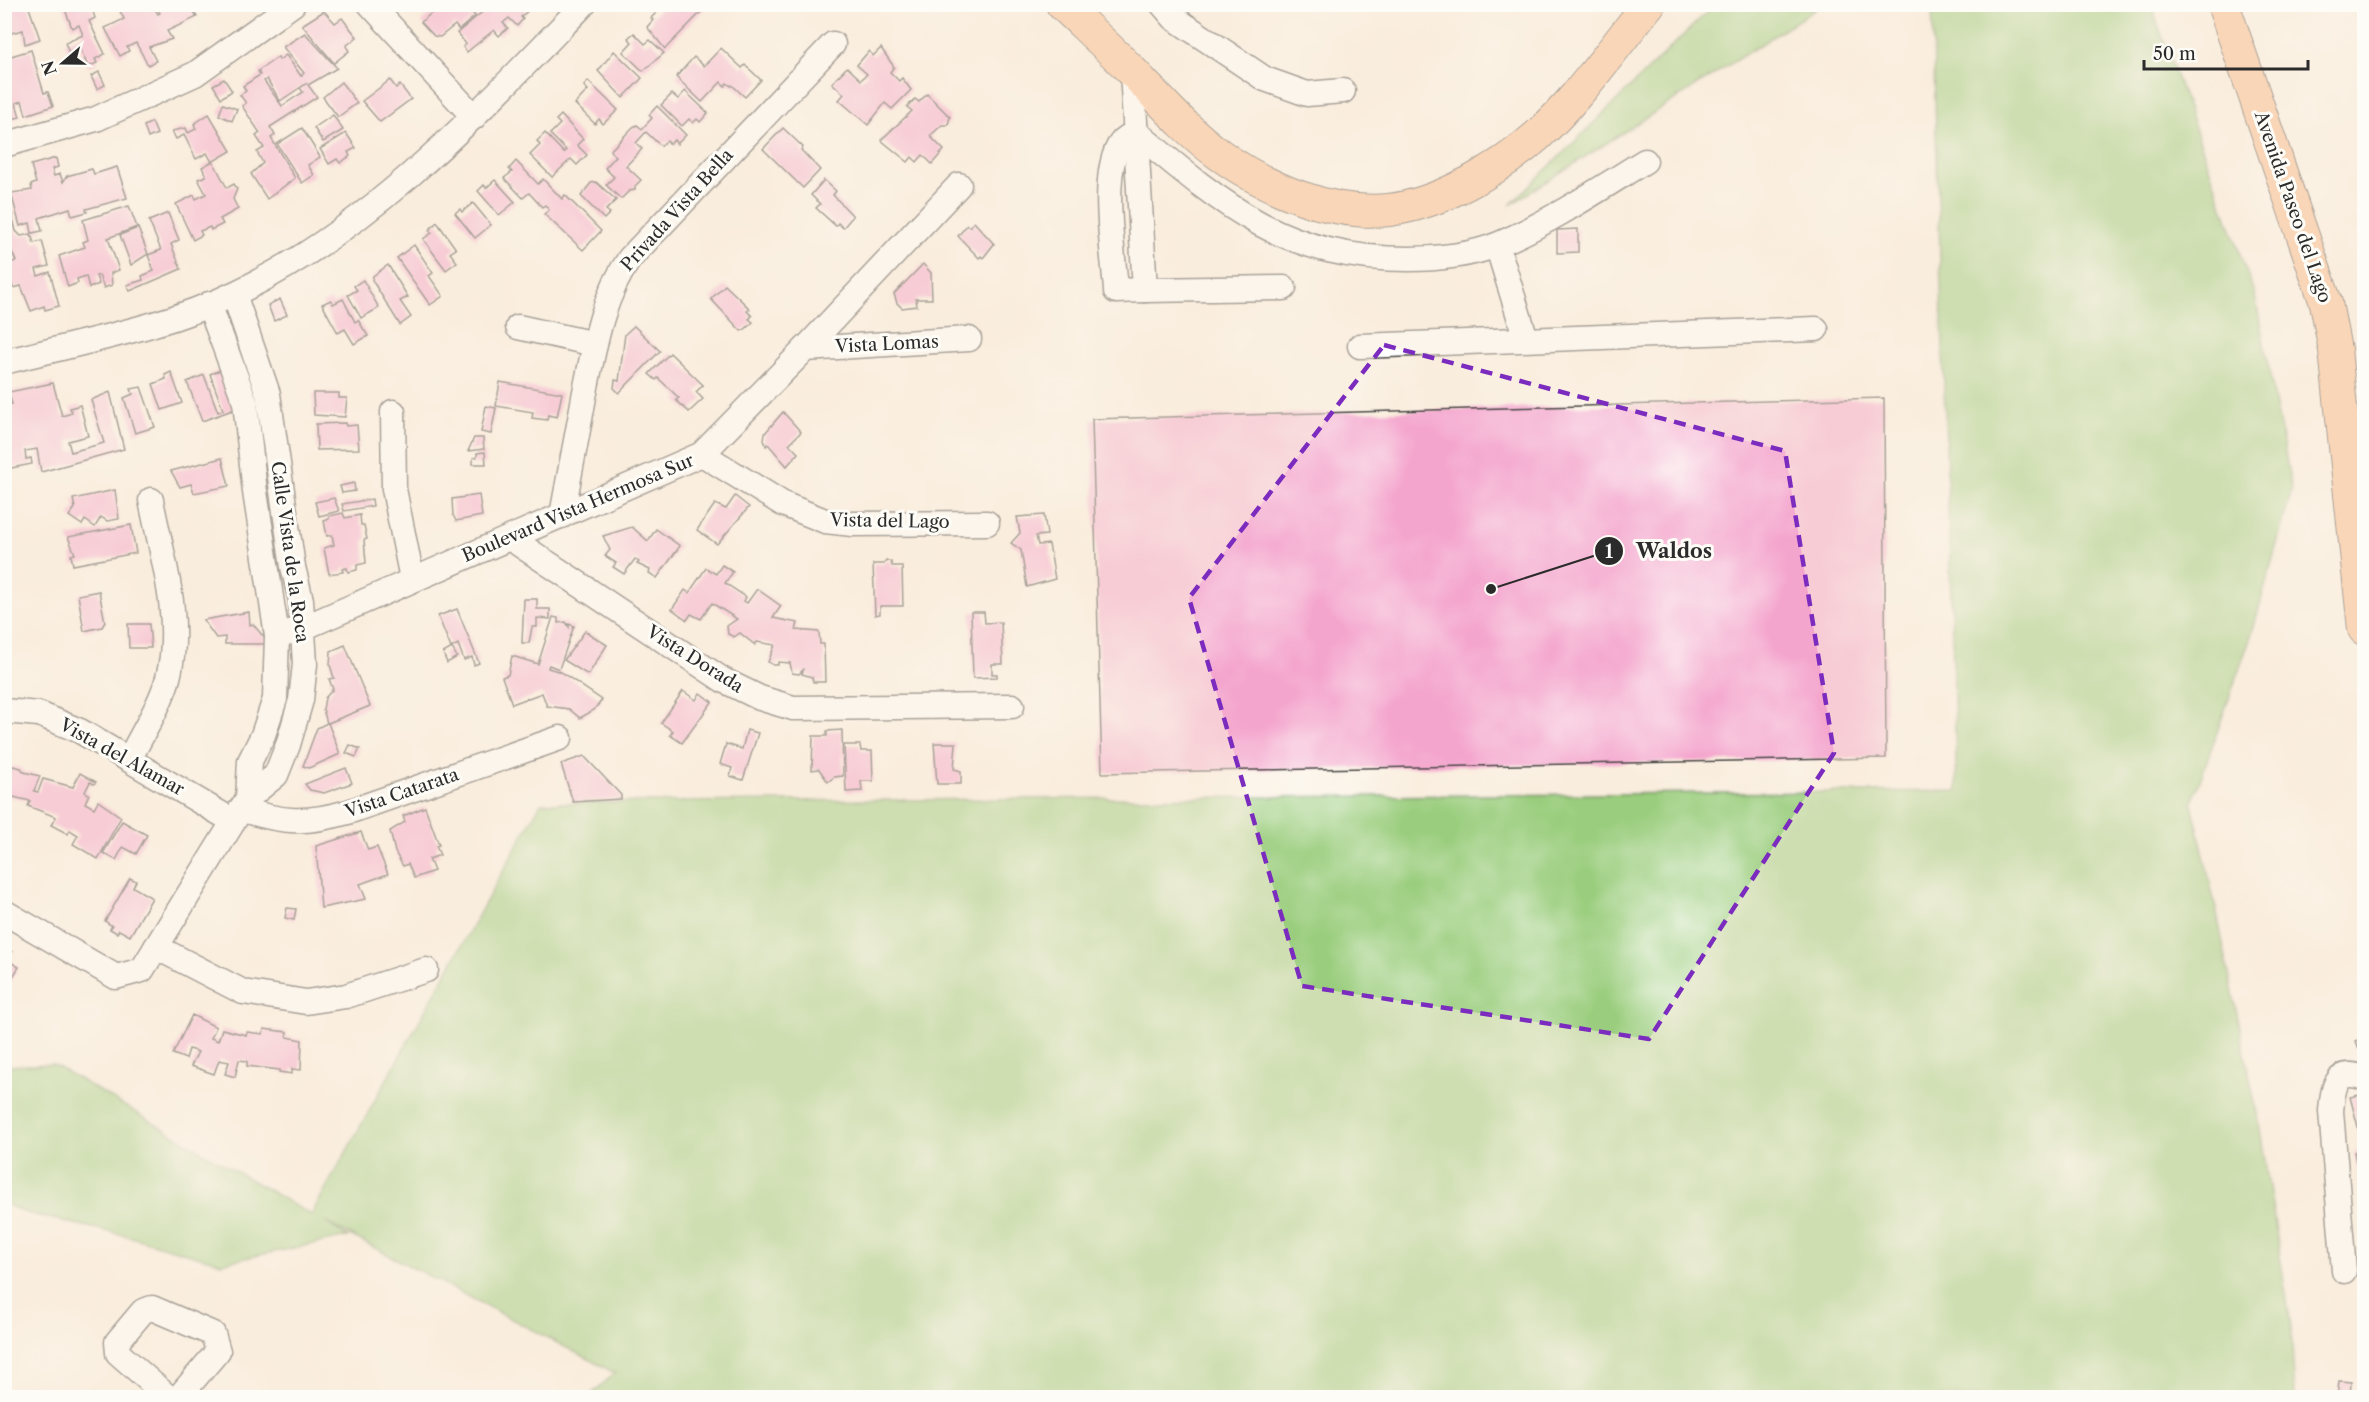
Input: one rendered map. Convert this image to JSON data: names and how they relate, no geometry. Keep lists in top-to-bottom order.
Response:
{
  "streets": {
    "main road": ["Avenida Paseo del Lago"],
    "street": [
      "Privada Vista Bella",
      "Vista Lomas",
      "Boulevard Vista Hermosa Sur",
      "Vista del Lago",
      "Calle Vista de la Roca",
      "Vista Dorada",
      "Vista del Alamar",
      "Vista Catarata"
    ]
  },
  "crossings": [
    ["Privada Vista Bella", "Boulevard Vista Hermosa Sur"],
    ["Vista Lomas", "Boulevard Vista Hermosa Sur"],
    ["Boulevard Vista Hermosa Sur", "Vista del Lago"],
    ["Boulevard Vista Hermosa Sur", "Calle Vista de la Roca"],
    ["Boulevard Vista Hermosa Sur", "Vista Dorada"],
    ["Calle Vista de la Roca", "Vista del Alamar"],
    ["Calle Vista de la Roca", "Vista Catarata"],
    ["Vista del Alamar", "Vista Catarata"]
  ],
  "places": ["Waldos"],
  "scale_bar": "50 m",
  "north": "left"
}
